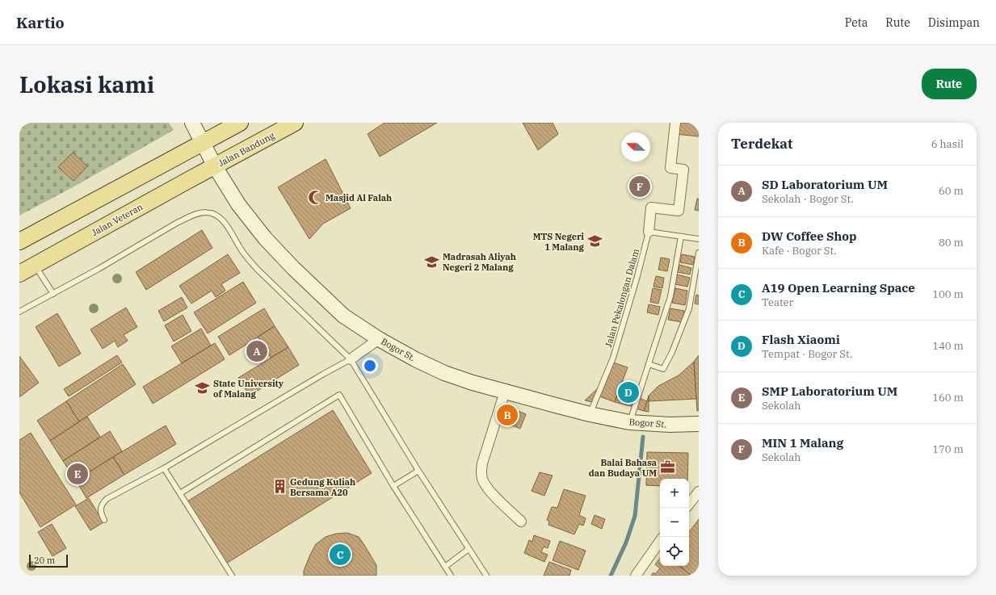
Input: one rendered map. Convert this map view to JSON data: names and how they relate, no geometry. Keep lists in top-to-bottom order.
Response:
{
  "streets": {
    "main road": ["Jalan Bandung", "Jalan Veteran", "Bogor St."],
    "lane": ["Jalan Pekalongan Dalam"]
  },
  "crossings": [
    ["Jalan Bandung", "Jalan Veteran"],
    ["Jalan Bandung", "Bogor St."],
    ["Jalan Veteran", "Bogor St."],
    ["Jalan Pekalongan Dalam", "Bogor St."]
  ],
  "places": {
    "mosque": ["Masjid Al Falah"],
    "school or university": ["MTS Negeri 1 Malang", "Madrasah Aliyah Negeri 2 Malang", "State University of Malang"],
    "office": ["Balai Bahasa dan Budaya UM"],
    "building": ["Gedung Kuliah Bersama A20"]
  },
  "scale_bar": "20 m",
  "north": "left",
  "page": {
    "header": "Kartio",
    "nav": ["Peta", "Rute", "Disimpan"],
    "buttons": "Rute",
    "title": "Lokasi kami",
    "heading": ["Terdekat", "6 hasil"],
    "list": [
      {
        "mark": "A",
        "name": "SD Laboratorium UM",
        "note": "Sekolah · Bogor St.",
        "value": "60 m"
      },
      {
        "mark": "B",
        "name": "DW Coffee Shop",
        "note": "Kafe · Bogor St.",
        "value": "80 m"
      },
      {
        "mark": "C",
        "name": "A19 Open Learning Space",
        "note": "Teater",
        "value": "100 m"
      },
      {
        "mark": "D",
        "name": "Flash Xiaomi",
        "note": "Tempat · Bogor St.",
        "value": "140 m"
      },
      {
        "mark": "E",
        "name": "SMP Laboratorium UM",
        "note": "Sekolah",
        "value": "160 m"
      },
      {
        "mark": "F",
        "name": "MIN 1 Malang",
        "note": "Sekolah",
        "value": "170 m"
      }
    ],
    "pins": [
      "F",
      "A",
      "D",
      "B",
      "E",
      "C"
    ],
    "map_buttons": ["+", "−"],
    "scale": "20 m"
  }
}
